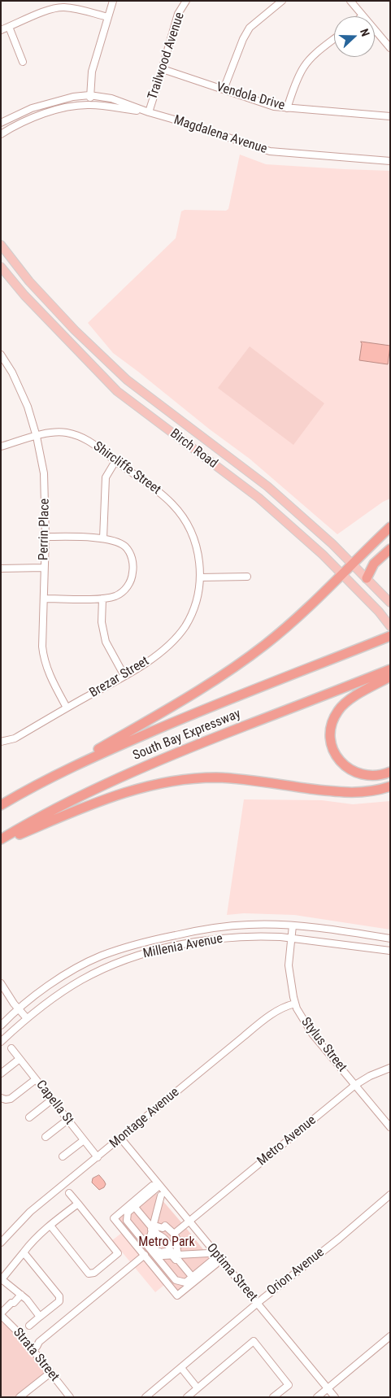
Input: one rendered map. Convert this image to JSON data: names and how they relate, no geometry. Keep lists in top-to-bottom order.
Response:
{
  "streets": {
    "highway": ["South Bay Expressway"],
    "main road": ["Birch Road"],
    "street": [
      "Trailwood Avenue",
      "Vendola Drive",
      "Magdalena Avenue",
      "Shircliffe Street",
      "Perrin Place",
      "Brezar Street",
      "Millenia Avenue",
      "Stylus Street",
      "Capella St",
      "Montage Avenue",
      "Metro Avenue",
      "Orion Avenue",
      "Optima Street",
      "Strata Street"
    ]
  },
  "crossings": [
    ["Trailwood Avenue", "Vendola Drive"],
    ["Trailwood Avenue", "Magdalena Avenue"],
    ["Shircliffe Street", "Perrin Place"],
    ["Shircliffe Street", "Brezar Street"],
    ["Perrin Place", "Brezar Street"],
    ["Millenia Avenue", "Stylus Street"],
    ["Stylus Street", "Montage Avenue"],
    ["Stylus Street", "Metro Avenue"],
    ["Capella St", "Montage Avenue"],
    ["Montage Avenue", "Optima Street"],
    ["Metro Avenue", "Optima Street"],
    ["Orion Avenue", "Optima Street"]
  ],
  "parks": ["Metro Park"],
  "north": "right"
}
